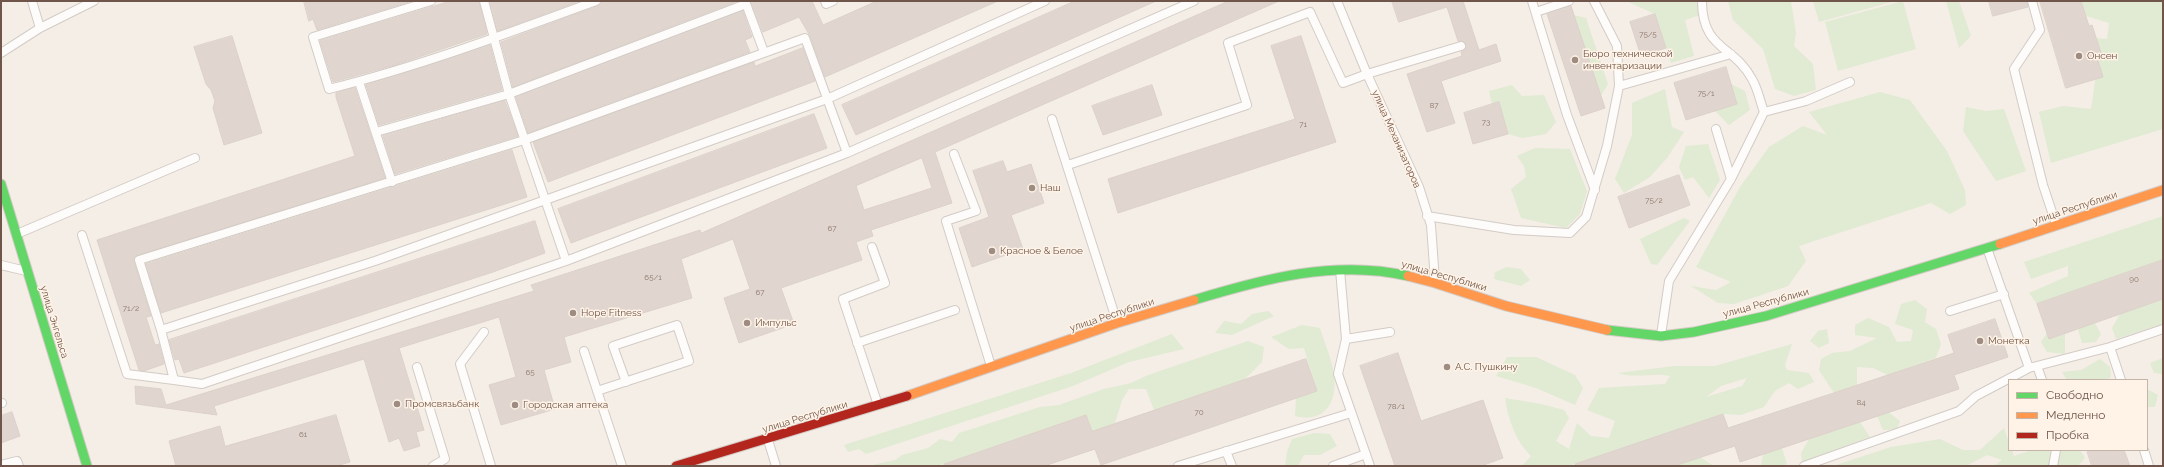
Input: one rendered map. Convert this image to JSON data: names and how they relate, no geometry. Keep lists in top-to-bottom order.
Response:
{
  "streets": {
    "main road": ["улица Республики", "улица Энгельса"],
    "lane": ["улица Механизаторов"]
  },
  "crossings": [
    ["улица Механизаторов", "улица Республики"]
  ],
  "places": [
    "Онсен",
    "Бюро технической инвентаризации",
    "Наш",
    "Красное & Белое",
    "Hope Fitness",
    "Импульс",
    "Монетка",
    "А.С. Пушкину",
    "Промсвязьбанк",
    "Городская аптека"
  ],
  "house_numbers": [
    "75/5",
    "75/1",
    "87",
    "73",
    "71",
    "75/2",
    "67",
    "65/1",
    "90",
    "67",
    "71/2",
    "65",
    "84",
    "78/1",
    "70",
    "61"
  ],
  "legend": ["Свободно", "Медленно", "Пробка"]
}
